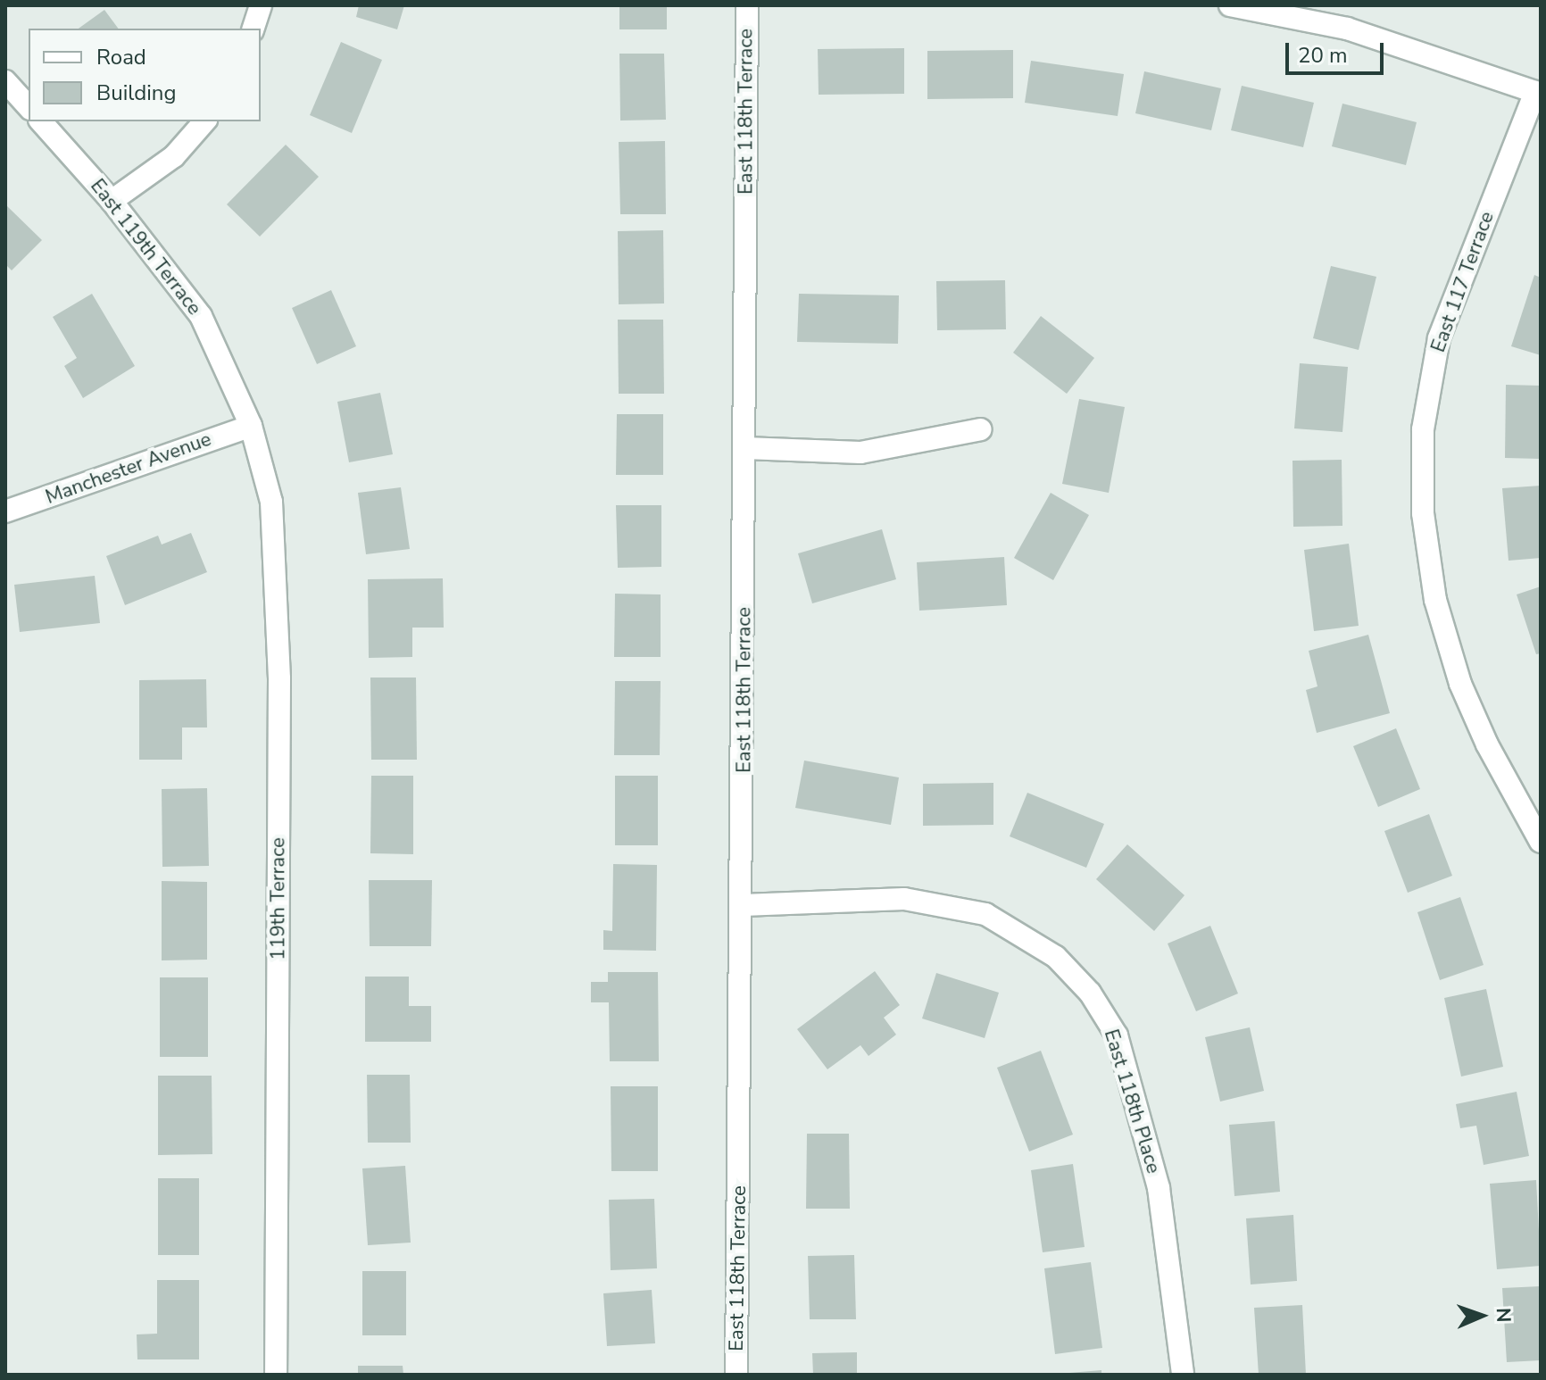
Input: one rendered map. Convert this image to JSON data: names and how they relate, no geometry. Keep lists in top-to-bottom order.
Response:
{
  "streets": {
    "street": [
      "East 118th Terrace",
      "East 119th Terrace",
      "East 117 Terrace",
      "Manchester Avenue",
      "119th Terrace",
      "East 118th Place"
    ]
  },
  "crossings": [
    ["East 118th Terrace", "East 118th Place"],
    ["East 119th Terrace", "Manchester Avenue"],
    ["East 119th Terrace", "119th Terrace"],
    ["Manchester Avenue", "119th Terrace"]
  ],
  "legend": ["Road", "Building"],
  "scale_bar": "20 m",
  "north": "right"
}
